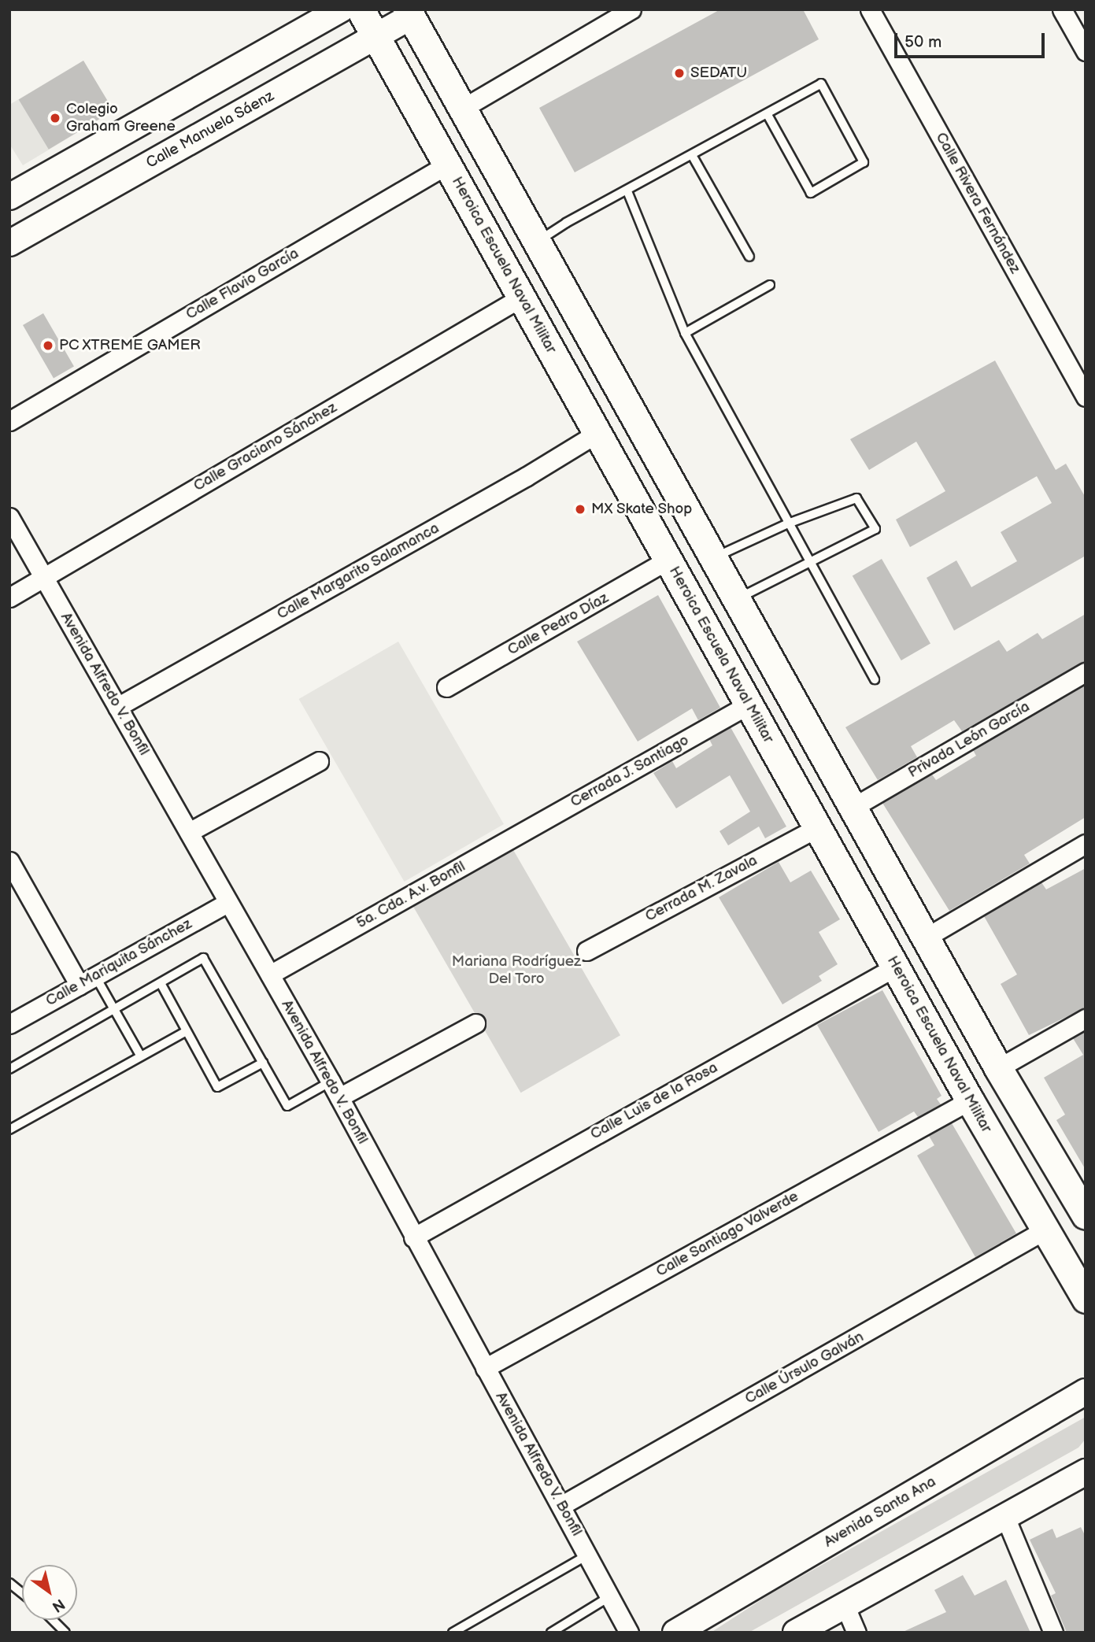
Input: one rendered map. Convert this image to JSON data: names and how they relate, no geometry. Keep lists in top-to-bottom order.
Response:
{
  "streets": {
    "main road": ["Heroica Escuela Naval Militar"],
    "street": [
      "Calle Manuela Sáenz",
      "Calle Rivera Fernández",
      "Calle Flavio García",
      "Calle Graciano Sánchez",
      "Calle Margarito Salamanca",
      "Calle Pedro Díaz",
      "Avenida Alfredo V. Bonfil",
      "Privada León García",
      "Cerrada J. Santiago",
      "Cerrada M. Zavala",
      "5a. Cda. A.v. Bonfil",
      "Calle Mariquita Sánchez",
      "Calle Luis de la Rosa",
      "Calle Santiago Valverde",
      "Calle Úrsulo Galván",
      "Avenida Santa Ana"
    ]
  },
  "crossings": [
    ["Calle Manuela Sáenz", "Heroica Escuela Naval Militar"],
    ["Heroica Escuela Naval Militar", "Calle Flavio García"],
    ["Heroica Escuela Naval Militar", "Calle Graciano Sánchez"],
    ["Heroica Escuela Naval Militar", "Calle Margarito Salamanca"],
    ["Heroica Escuela Naval Militar", "Calle Pedro Díaz"],
    ["Heroica Escuela Naval Militar", "Cerrada J. Santiago"],
    ["Heroica Escuela Naval Militar", "Cerrada M. Zavala"],
    ["Heroica Escuela Naval Militar", "Calle Luis de la Rosa"],
    ["Heroica Escuela Naval Militar", "Calle Santiago Valverde"],
    ["Heroica Escuela Naval Militar", "Calle Úrsulo Galván"],
    ["Calle Graciano Sánchez", "Avenida Alfredo V. Bonfil"],
    ["Calle Margarito Salamanca", "Avenida Alfredo V. Bonfil"],
    ["Avenida Alfredo V. Bonfil", "5a. Cda. A.v. Bonfil"],
    ["Avenida Alfredo V. Bonfil", "Calle Mariquita Sánchez"],
    ["Avenida Alfredo V. Bonfil", "Calle Luis de la Rosa"],
    ["Avenida Alfredo V. Bonfil", "Calle Santiago Valverde"],
    ["Avenida Alfredo V. Bonfil", "Calle Úrsulo Galván"],
    ["Cerrada J. Santiago", "5a. Cda. A.v. Bonfil"]
  ],
  "parks": ["Mariana Rodríguez Del Toro"],
  "places": [
    "SEDATU",
    "Colegio Graham Greene",
    "PC XTREME GAMER",
    "MX Skate Shop"
  ],
  "scale_bar": "50 m",
  "north": "bottom right"
}
